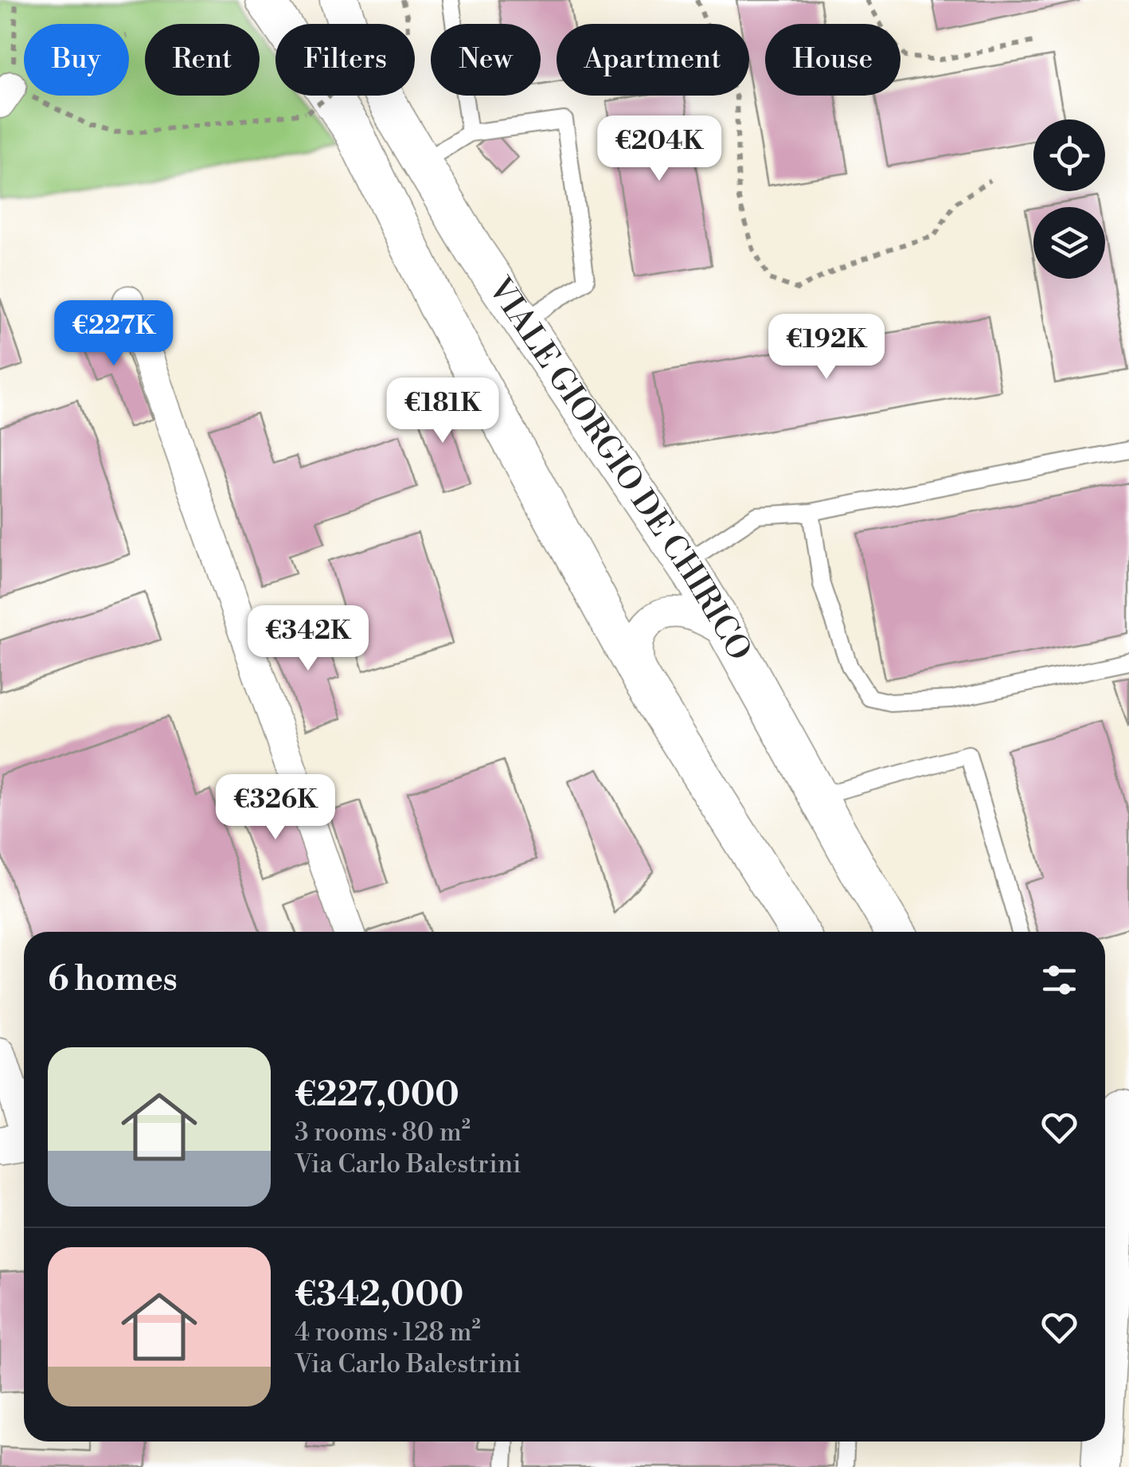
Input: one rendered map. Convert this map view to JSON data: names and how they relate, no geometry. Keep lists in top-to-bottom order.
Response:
{
  "streets": {
    "street": ["VIALE GIORGIO DE CHIRICO"]
  },
  "page": {
    "chip": [
      "Buy",
      "Rent",
      "Filters",
      "New",
      "Apartment",
      "House"
    ],
    "price": [
      "€204K",
      "€227K",
      "€192K",
      "€181K",
      "€342K",
      "€326K"
    ],
    "heading": "6 homes",
    "list": [
      {
        "name": "€227,000",
        "note": "3 rooms · 80 m² · Via Carlo Balestrini"
      },
      {
        "name": "€342,000",
        "note": "4 rooms · 128 m² · Via Carlo Balestrini"
      }
    ]
  }
}
